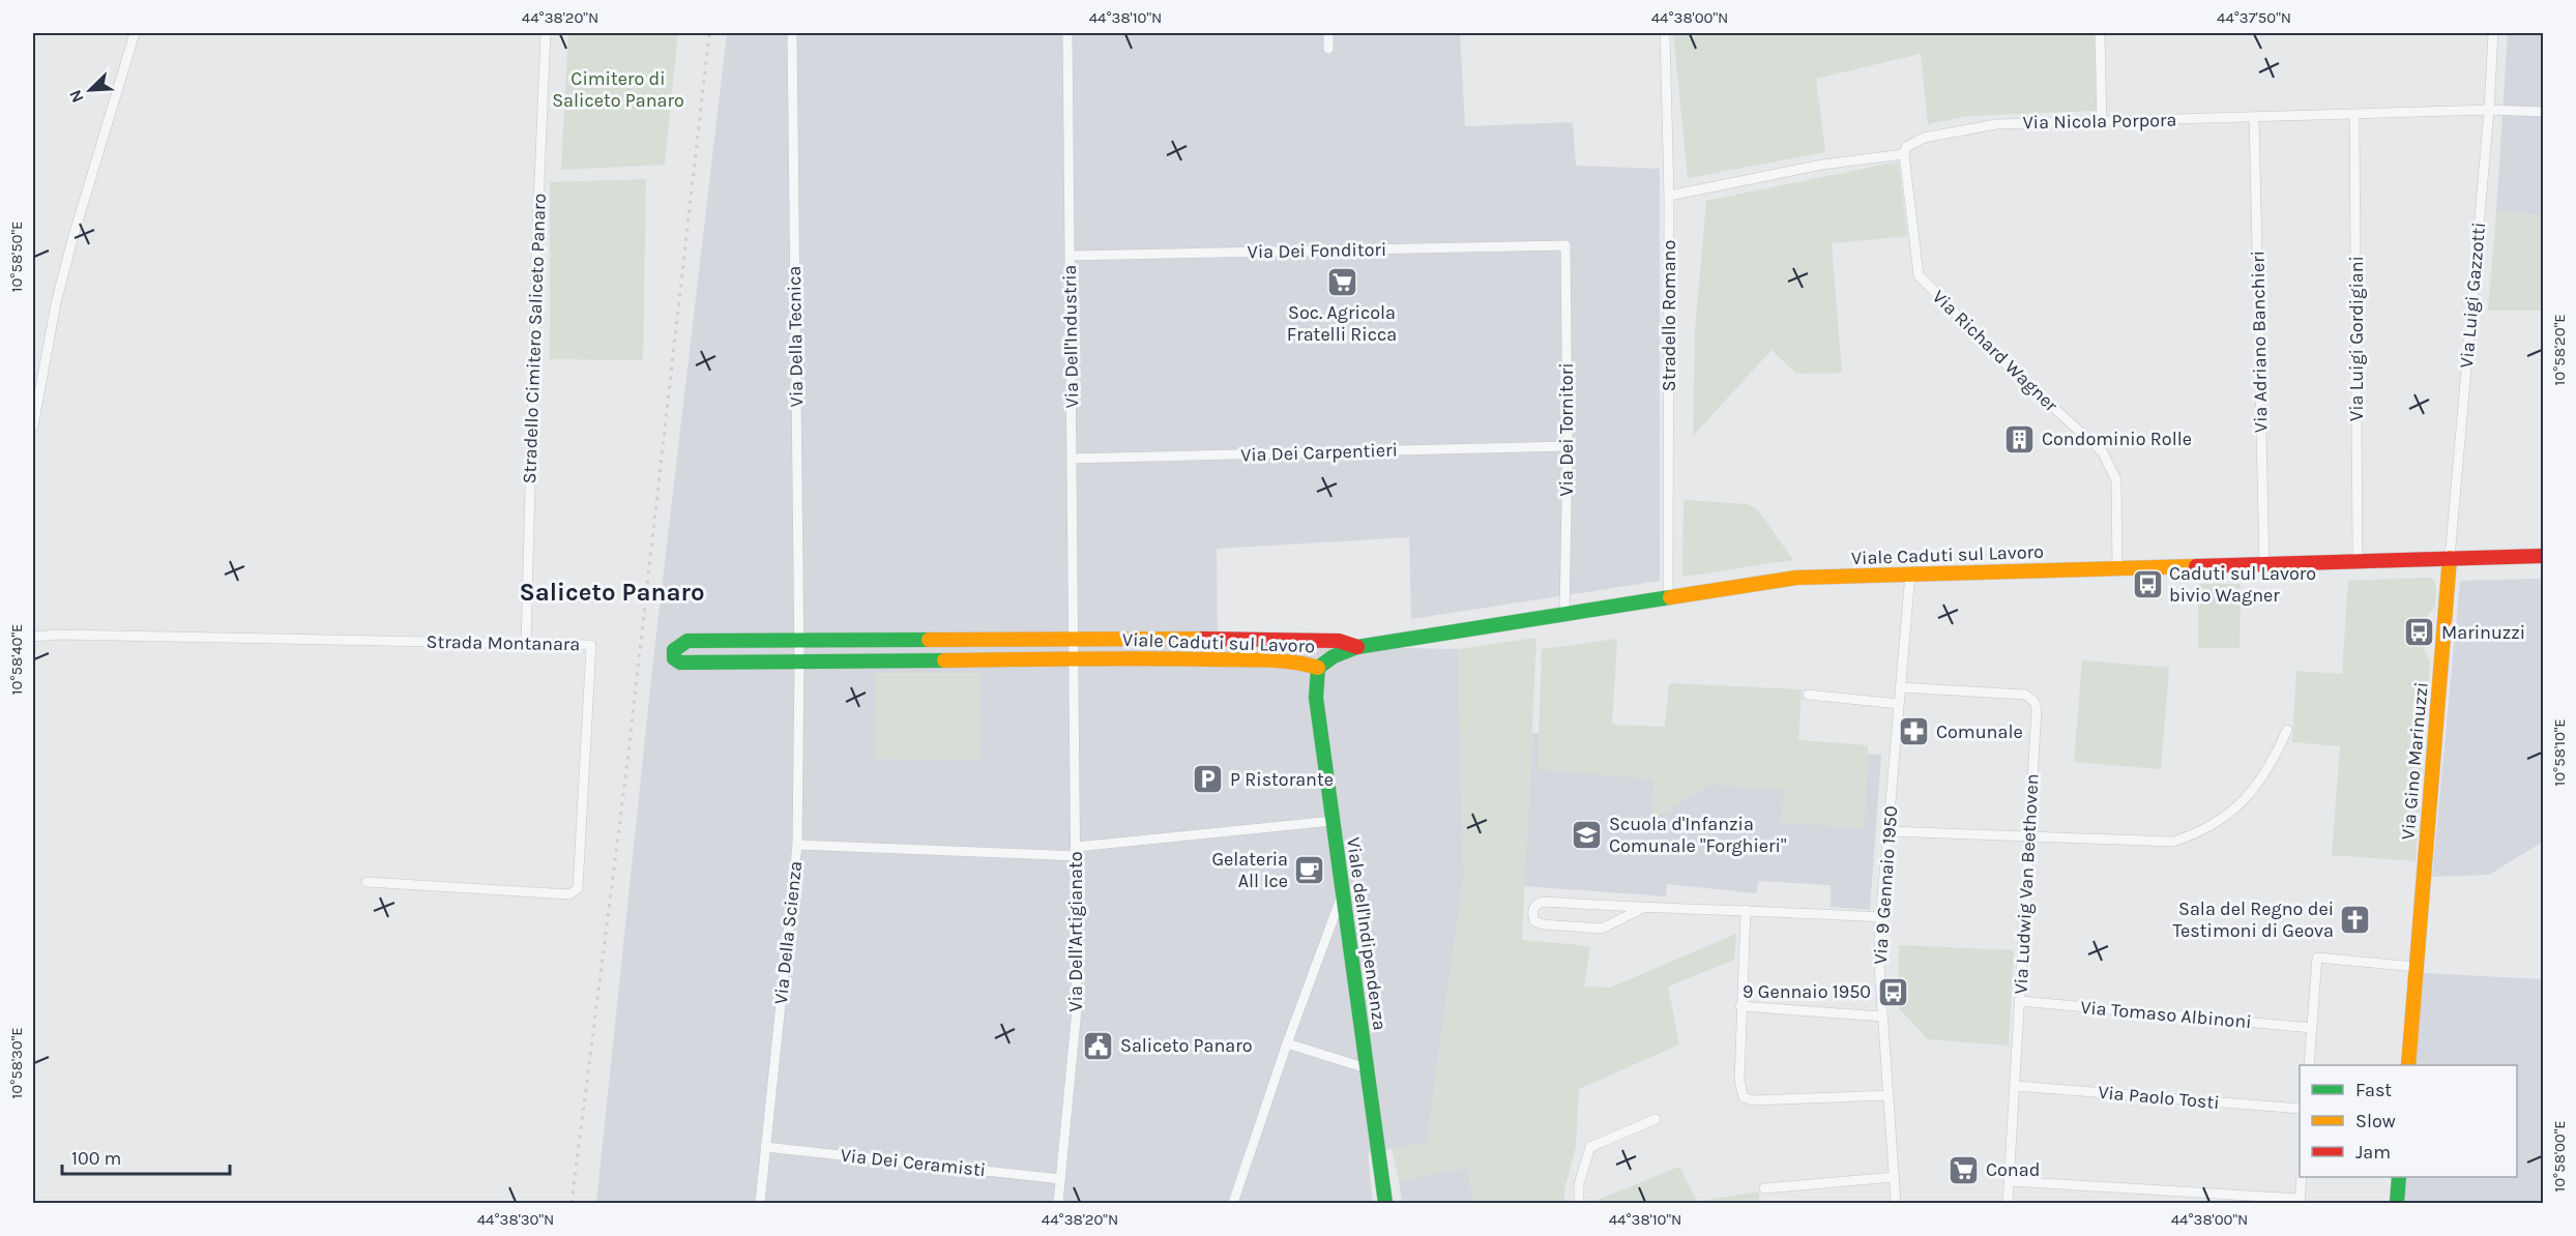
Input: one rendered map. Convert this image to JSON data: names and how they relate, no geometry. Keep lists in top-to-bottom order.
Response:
{
  "streets": {
    "street": [
      "Via Nicola Porpora",
      "Via Dei Fonditori",
      "Via Luigi Gazzotti",
      "Stradello Romano",
      "Via Della Tecnica",
      "Via Dell'Industria",
      "Stradello Cimitero Saliceto Panaro",
      "Via Luigi Gordigiani",
      "Via Adriano Banchieri",
      "Via Richard Wagner",
      "Via Dei Tornitori",
      "Via Dei Carpentieri",
      "Viale Caduti sul Lavoro",
      "Strada Montanara",
      "Via Gino Marinuzzi",
      "Via Ludwig Van Beethoven",
      "Via 9 Gennaio 1950",
      "Via Dell'Artigianato",
      "Via Della Scienza",
      "Viale dell'Indipendenza",
      "Via Tomaso Albinoni",
      "Via Paolo Tosti",
      "Via Dei Ceramisti"
    ]
  },
  "crossings": [
    ["Via Nicola Porpora", "Via Luigi Gazzotti"],
    ["Via Nicola Porpora", "Stradello Romano"],
    ["Via Nicola Porpora", "Via Luigi Gordigiani"],
    ["Via Nicola Porpora", "Via Adriano Banchieri"],
    ["Via Nicola Porpora", "Via Richard Wagner"],
    ["Via Dei Fonditori", "Via Dell'Industria"],
    ["Via Dei Fonditori", "Via Dei Tornitori"],
    ["Via Luigi Gazzotti", "Viale Caduti sul Lavoro"],
    ["Via Luigi Gazzotti", "Via Gino Marinuzzi"],
    ["Stradello Romano", "Viale Caduti sul Lavoro"],
    ["Via Della Tecnica", "Viale Caduti sul Lavoro"],
    ["Via Dell'Industria", "Via Dei Carpentieri"],
    ["Via Dell'Industria", "Viale Caduti sul Lavoro"],
    ["Stradello Cimitero Saliceto Panaro", "Strada Montanara"],
    ["Via Luigi Gordigiani", "Viale Caduti sul Lavoro"],
    ["Via Adriano Banchieri", "Viale Caduti sul Lavoro"],
    ["Via Richard Wagner", "Viale Caduti sul Lavoro"],
    ["Via Dei Tornitori", "Via Dei Carpentieri"],
    ["Via Dei Tornitori", "Viale Caduti sul Lavoro"],
    ["Viale Caduti sul Lavoro", "Via Gino Marinuzzi"],
    ["Viale Caduti sul Lavoro", "Via 9 Gennaio 1950"],
    ["Viale Caduti sul Lavoro", "Via Dell'Artigianato"],
    ["Viale Caduti sul Lavoro", "Via Della Scienza"],
    ["Viale Caduti sul Lavoro", "Viale dell'Indipendenza"],
    ["Via Ludwig Van Beethoven", "Via 9 Gennaio 1950"],
    ["Via Ludwig Van Beethoven", "Via Tomaso Albinoni"],
    ["Via Ludwig Van Beethoven", "Via Paolo Tosti"],
    ["Via Dell'Artigianato", "Via Dei Ceramisti"],
    ["Via Della Scienza", "Via Dei Ceramisti"]
  ],
  "districts": ["Saliceto Panaro"],
  "parks": ["Cimitero di Saliceto Panaro"],
  "places": {
    "supermarket": ["Soc. Agricola Fratelli Ricca", "Conad"],
    "building": ["Condominio Rolle"],
    "bus stop": ["Caduti sul Lavoro bivio Wagner", "Marinuzzi", "9 Gennaio 1950"],
    "pharmacy": ["Comunale"],
    "parking": ["P Ristorante"],
    "school or university": ["Scuola d'Infanzia Comunale \"Forghieri\""],
    "cafe": ["Gelateria All Ice"],
    "church": ["Sala del Regno dei Testimoni di Geova"],
    "public building": ["Saliceto Panaro"]
  },
  "legend": ["Fast", "Slow", "Jam"],
  "scale_bar": "100 m",
  "north": "bottom left",
  "coordinates": [
    "44°38'20\"N",
    "44°38'10\"N",
    "44°38'00\"N",
    "44°37'50\"N",
    "10°58'50\"E",
    "10°58'20\"E",
    "10°58'40\"E",
    "10°58'10\"E",
    "10°58'30\"E",
    "10°58'00\"E",
    "44°38'30\"N"
  ]
}
